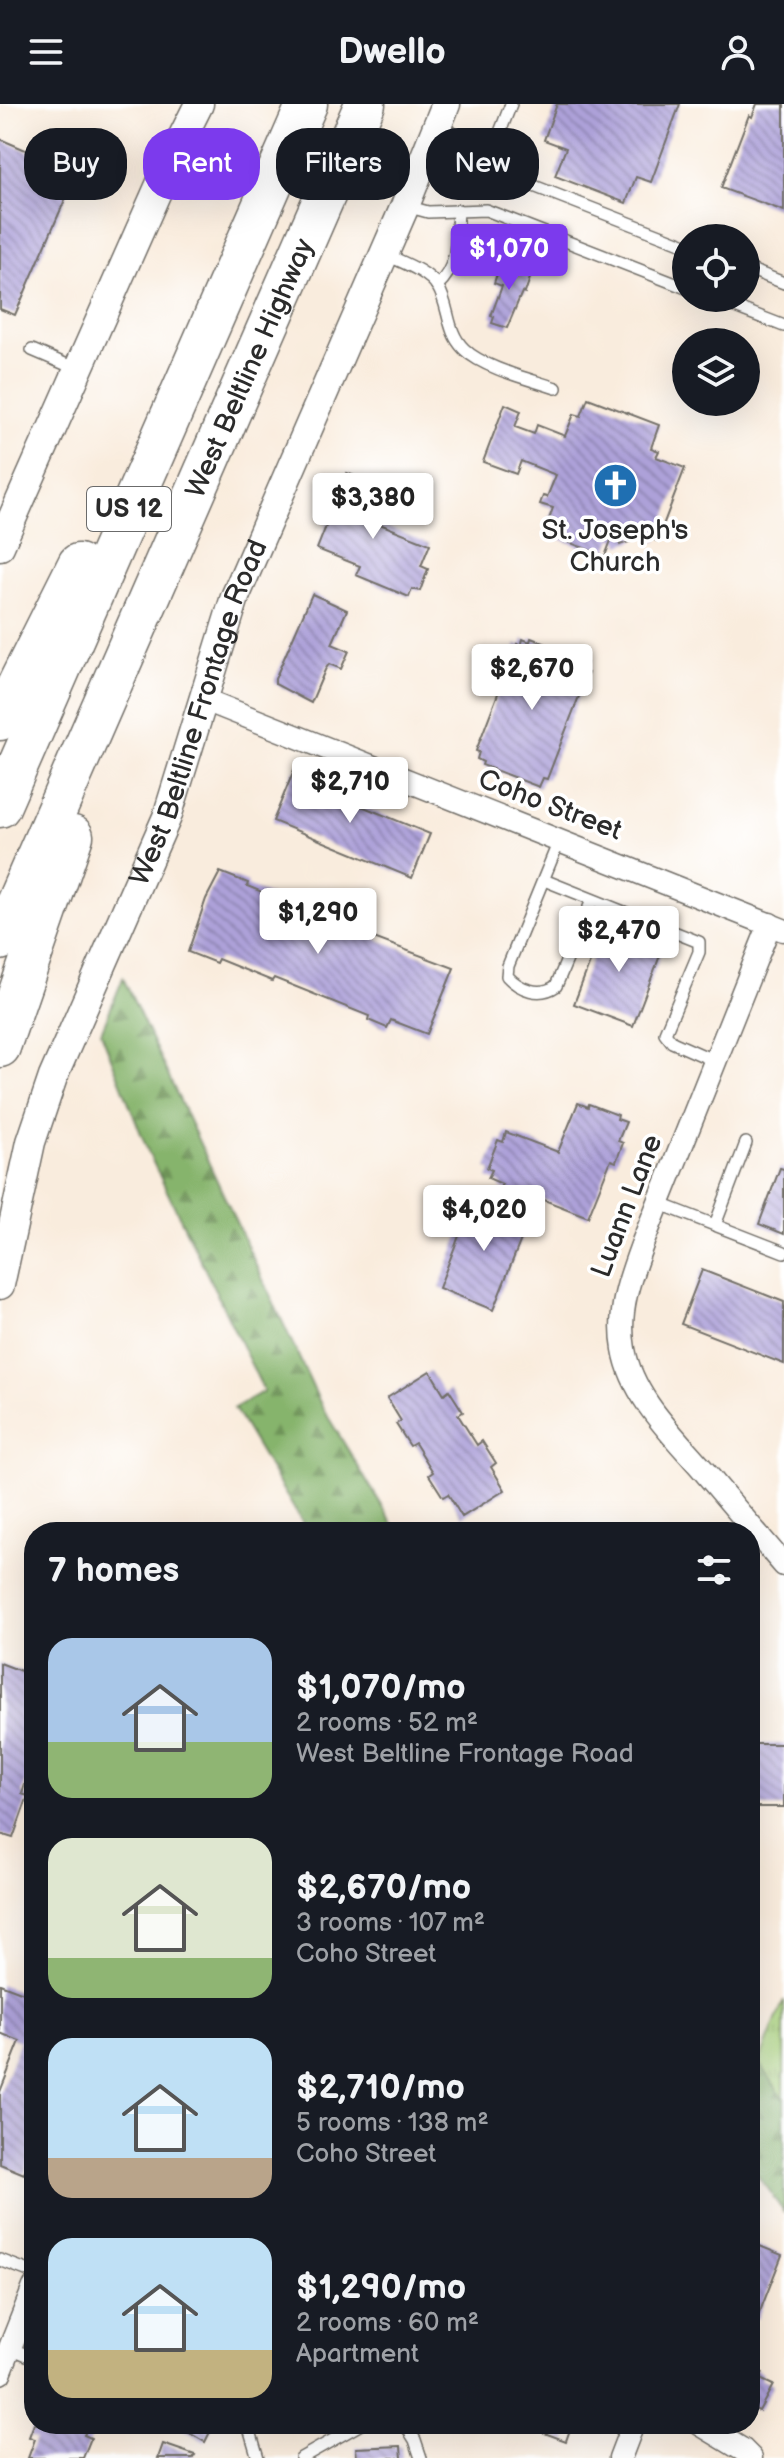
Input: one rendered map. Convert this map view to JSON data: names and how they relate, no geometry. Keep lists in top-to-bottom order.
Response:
{
  "streets": {
    "highway": ["West Beltline Highway", "US 12"],
    "street": ["West Beltline Frontage Road", "Coho Street", "Luann Lane"]
  },
  "crossings": [
    ["West Beltline Frontage Road", "Coho Street"],
    ["Coho Street", "Luann Lane"]
  ],
  "places": {
    "church": ["St. Joseph's Church"]
  },
  "page": {
    "header": "Dwello",
    "chip": [
      "Buy",
      "Rent",
      "Filters",
      "New"
    ],
    "price": [
      "$1,070",
      "$3,380",
      "$2,670",
      "$2,710",
      "$1,290",
      "$2,470",
      "$4,020"
    ],
    "heading": "7 homes",
    "list": [
      {
        "name": "$1,070/mo",
        "note": "2 rooms · 52 m² · West Beltline Frontage Road"
      },
      {
        "name": "$2,670/mo",
        "note": "3 rooms · 107 m² · Coho Street"
      },
      {
        "name": "$2,710/mo",
        "note": "5 rooms · 138 m² · Coho Street"
      },
      {
        "name": "$1,290/mo",
        "note": "2 rooms · 60 m² · Apartment"
      }
    ]
  }
}
